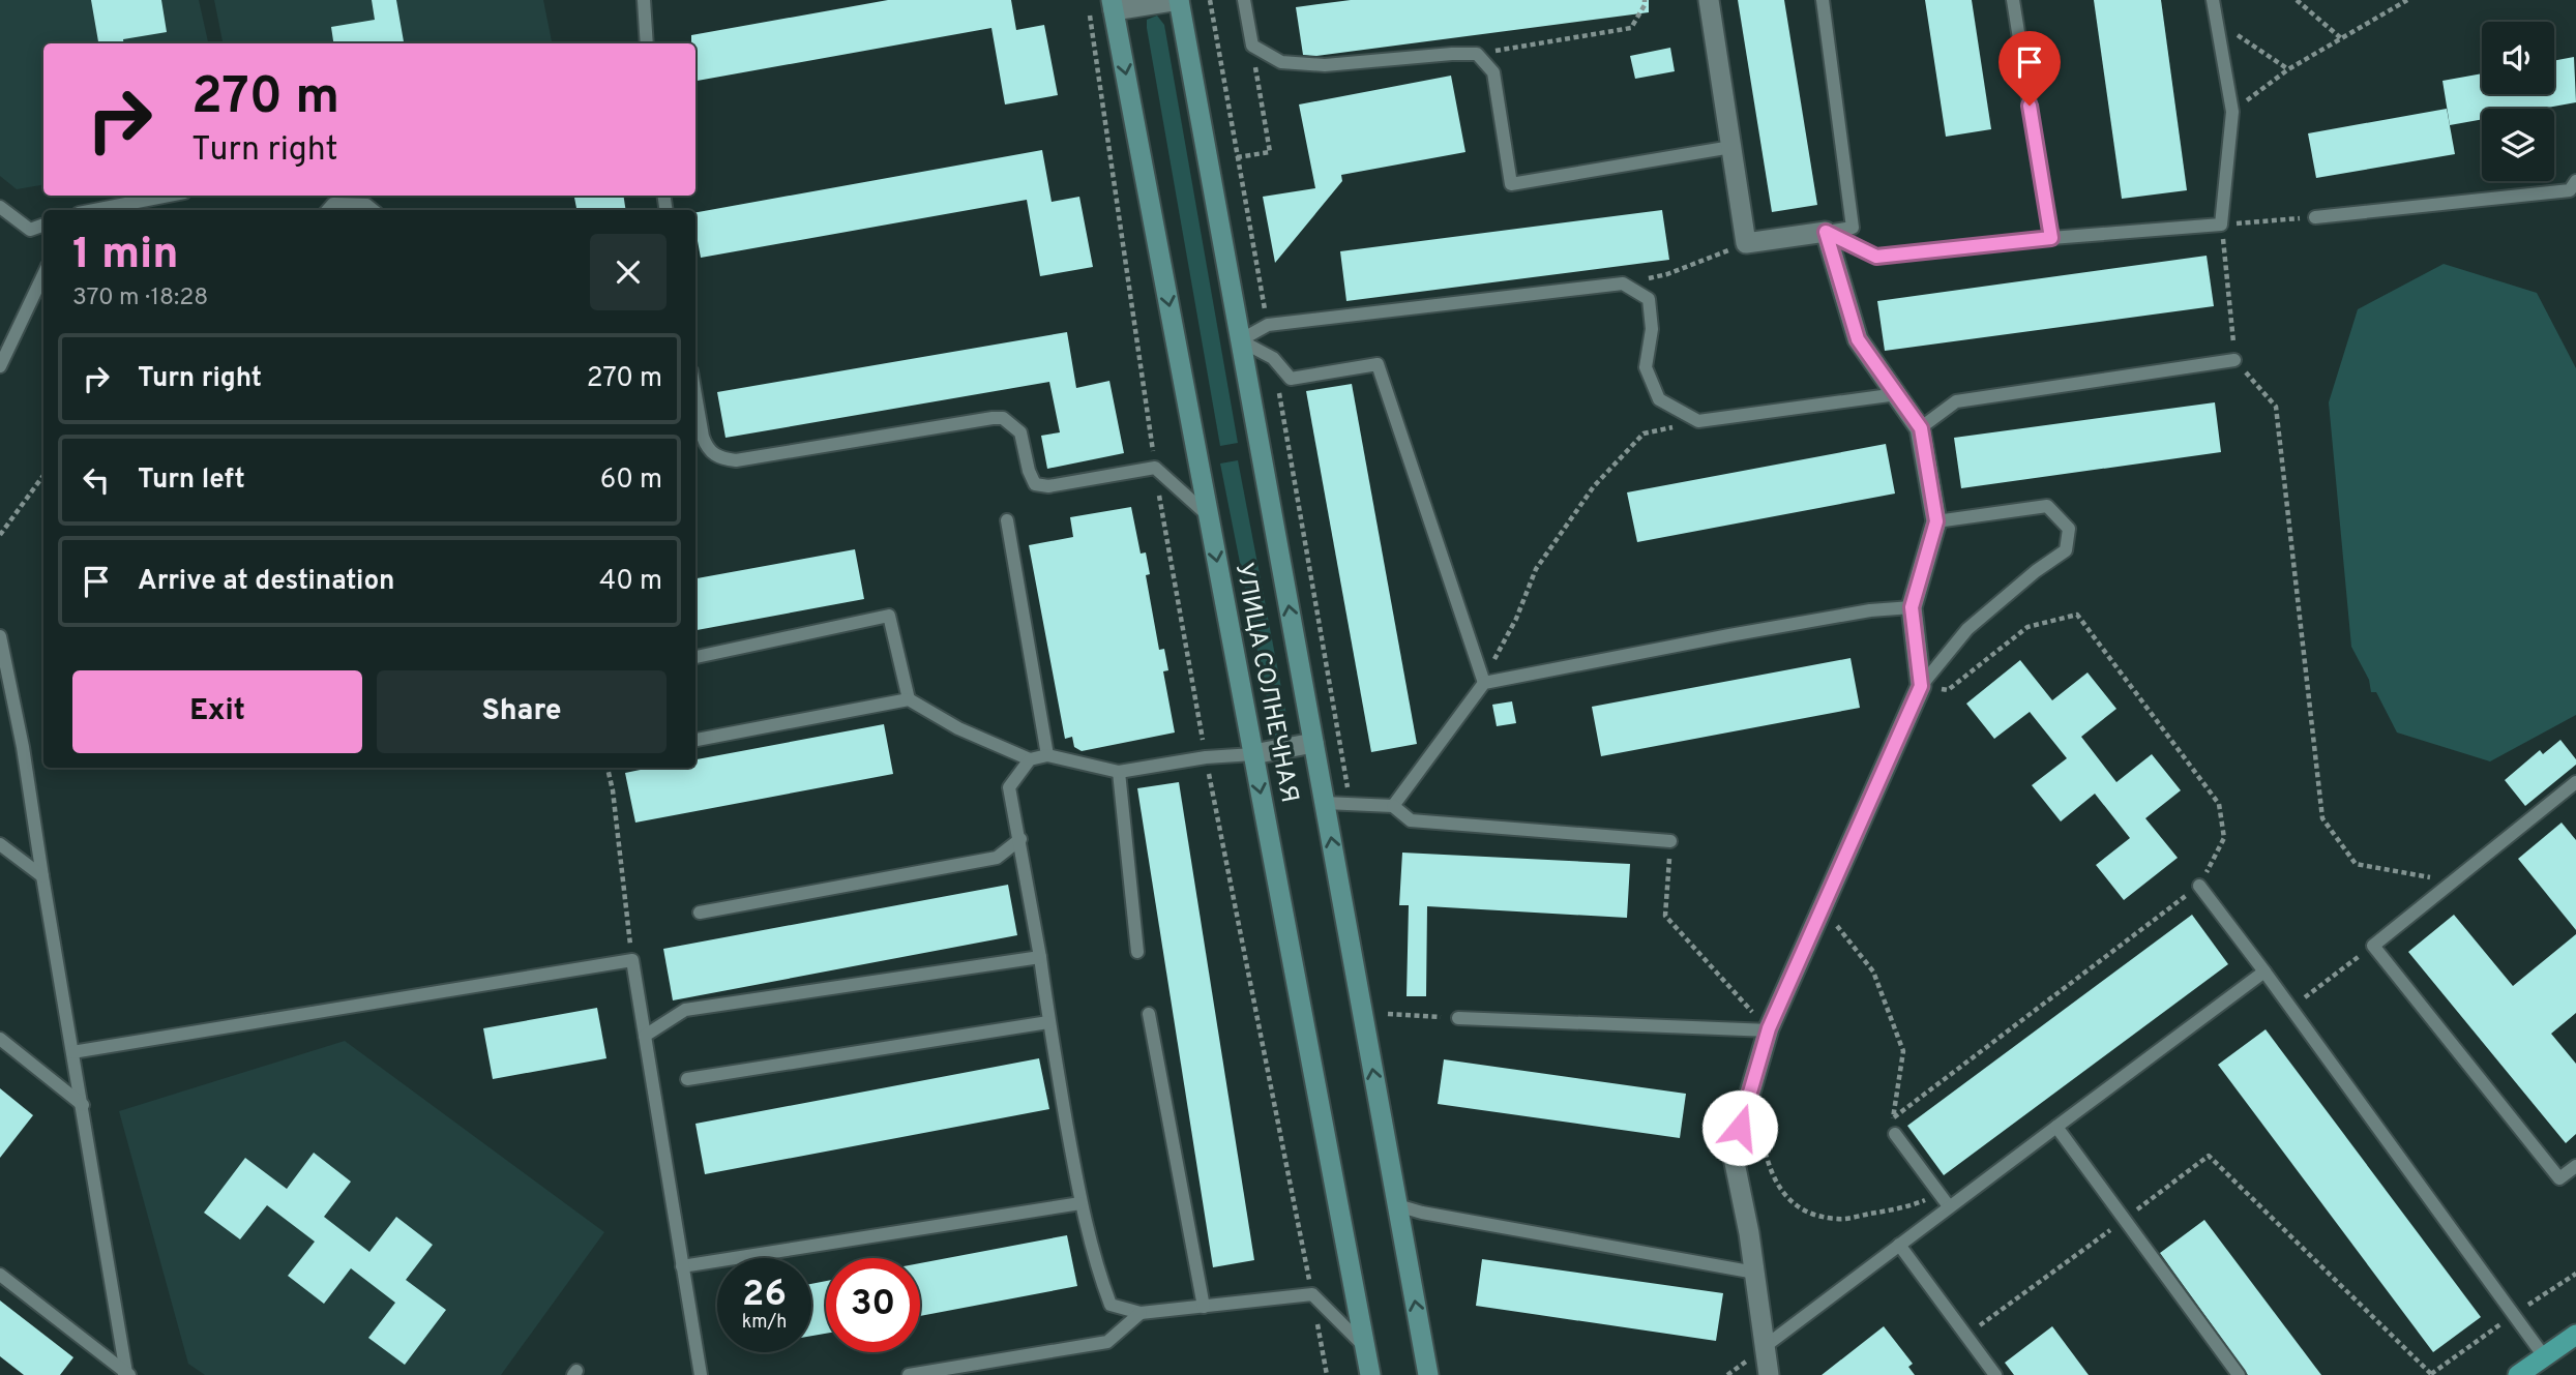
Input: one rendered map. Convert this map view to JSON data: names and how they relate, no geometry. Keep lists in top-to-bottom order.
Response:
{
  "streets": {
    "main road": ["УЛИЦА СОЛНЕЧНАЯ"]
  },
  "page": {
    "turn": ["270 m", "Turn right"],
    "heading": ["1 min", "370 m · 18:28"],
    "list": [
      {
        "name": "Turn right",
        "value": "270 m"
      },
      {
        "name": "Turn left",
        "value": "60 m"
      },
      {
        "name": "Arrive at destination",
        "value": "40 m"
      }
    ],
    "buttons": ["Exit", "Share"],
    "speed": "26 km/h",
    "limit": "30"
  }
}
